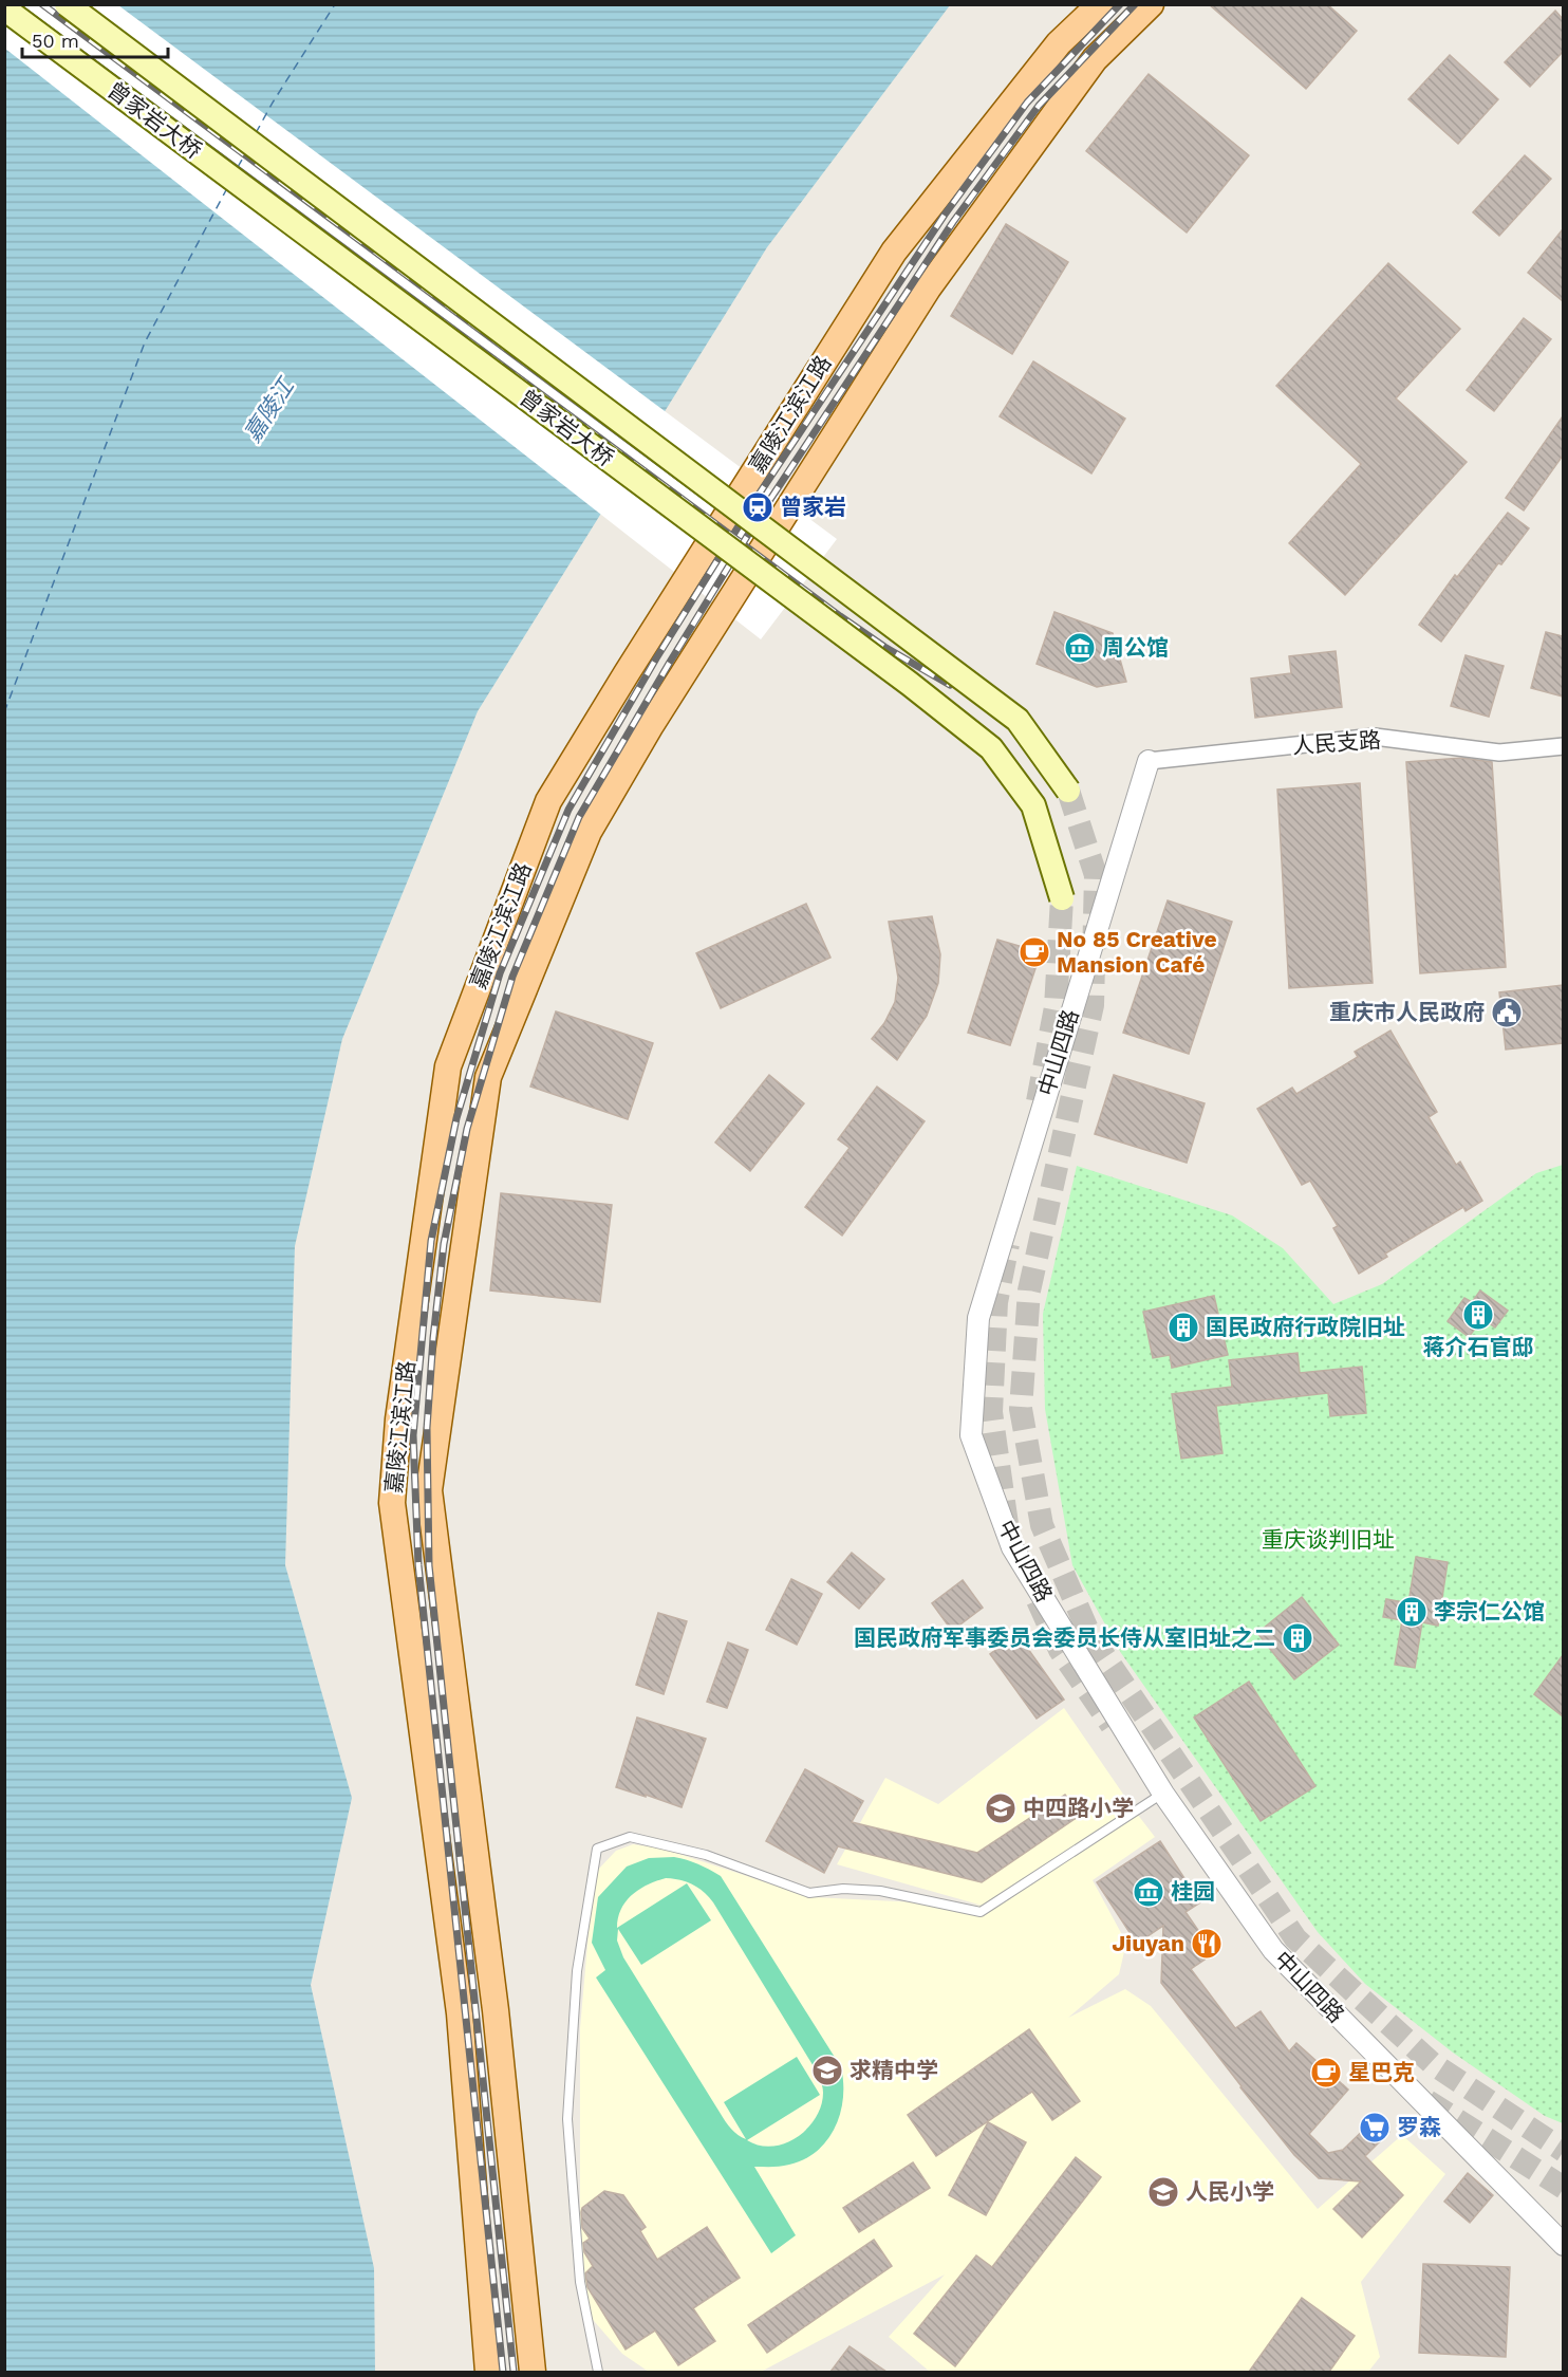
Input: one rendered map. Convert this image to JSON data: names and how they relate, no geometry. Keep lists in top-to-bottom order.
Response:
{
  "streets": {
    "main road": ["曾家岩大桥", "嘉陵江滨江路"],
    "street": ["人民支路", "中山四路"]
  },
  "crossings": [
    ["人民支路", "中山四路"]
  ],
  "water": ["嘉陵江"],
  "parks": ["重庆谈判旧址"],
  "places": {
    "station": ["曾家岩"],
    "museum": ["周公馆", "桂园"],
    "cafe": ["No 85 Creative Mansion Café", "星巴克"],
    "public building": ["重庆市人民政府"],
    "building": [
      "蒋介石官邸",
      "国民政府行政院旧址",
      "李宗仁公馆",
      "国民政府军事委员会委员长侍从室旧址之二"
    ],
    "school or university": ["中四路小学", "求精中学", "人民小学"],
    "restaurant": ["Jiuyan"],
    "supermarket": ["罗森"]
  },
  "scale_bar": "50 m"
}
